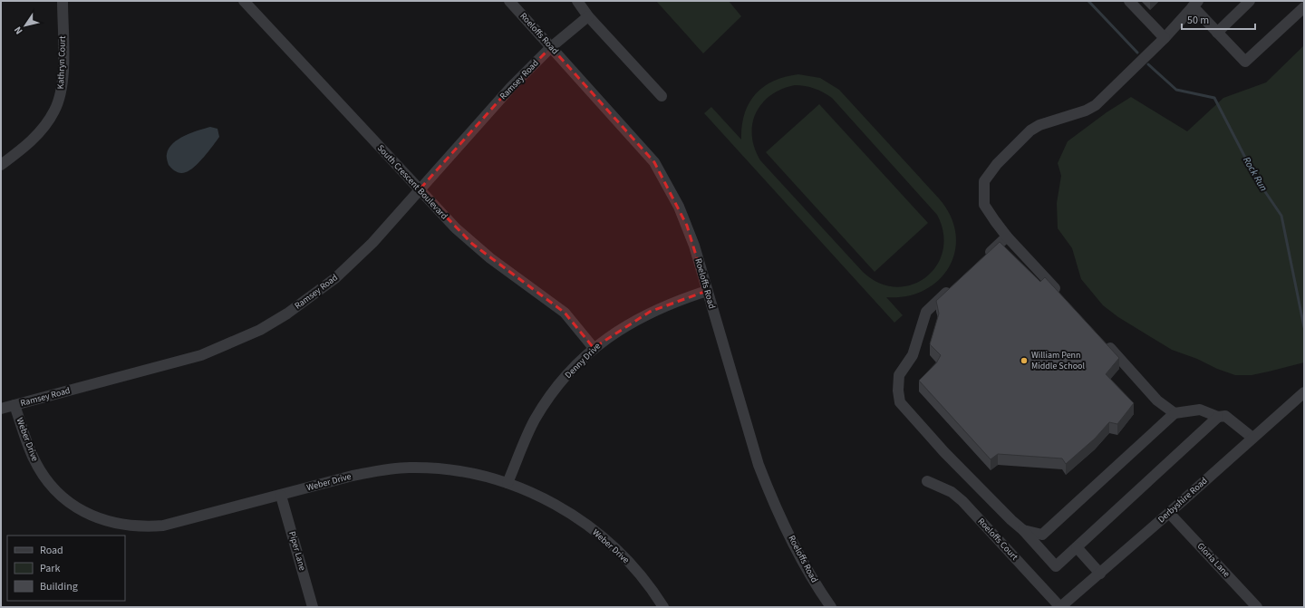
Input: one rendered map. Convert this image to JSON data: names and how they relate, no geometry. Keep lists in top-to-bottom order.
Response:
{
  "streets": {
    "street": [
      "Roeloffs Road",
      "Kathryn Court",
      "Ramsey Road",
      "South Crescent Boulevard",
      "Denny Drive",
      "Weber Drive",
      "Derbyshire Road",
      "Roeloffs Court",
      "Piper Lane",
      "Gloria Lane"
    ]
  },
  "crossings": [
    ["Roeloffs Road", "Ramsey Road"],
    ["Roeloffs Road", "Denny Drive"],
    ["Ramsey Road", "South Crescent Boulevard"],
    ["Ramsey Road", "Weber Drive"],
    ["South Crescent Boulevard", "Denny Drive"],
    ["Denny Drive", "Weber Drive"],
    ["Weber Drive", "Piper Lane"],
    ["Derbyshire Road", "Roeloffs Court"],
    ["Derbyshire Road", "Gloria Lane"]
  ],
  "water": ["Rock Run"],
  "places": ["William Penn Middle School"],
  "legend": ["Road", "Park", "Building"],
  "scale_bar": "50 m",
  "north": "bottom left"
}
